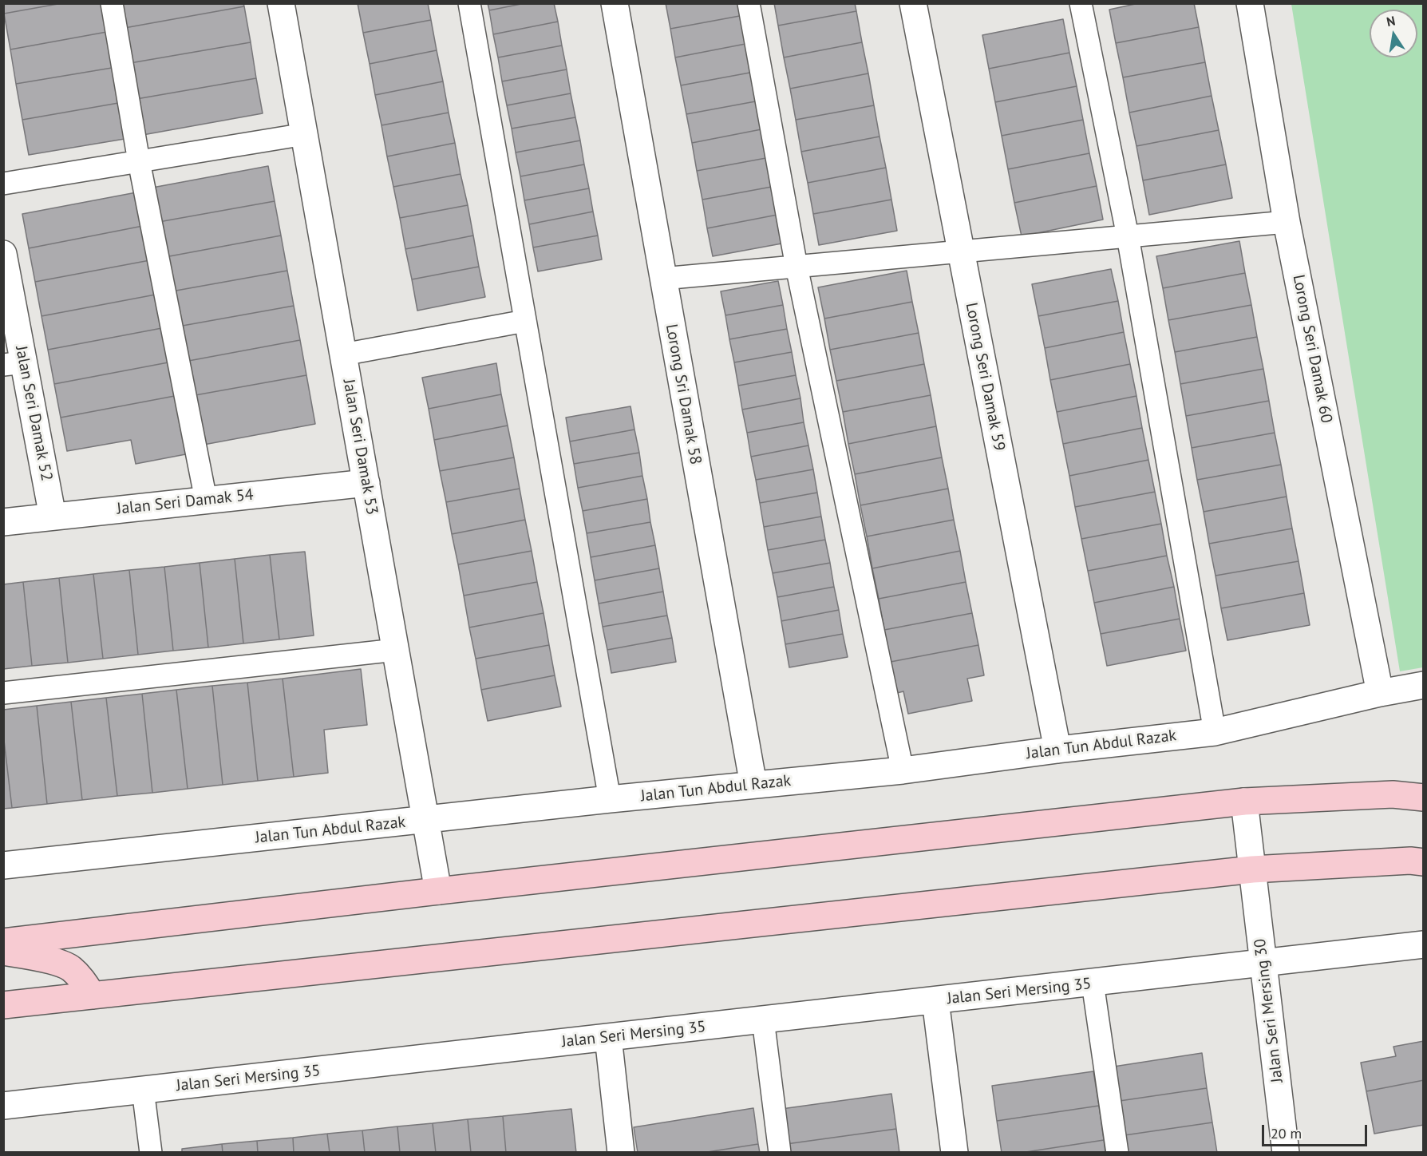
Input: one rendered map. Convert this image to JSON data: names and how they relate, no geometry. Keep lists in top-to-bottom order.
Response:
{
  "streets": {
    "street": [
      "Lorong Seri Damak 60",
      "Lorong Seri Damak 59",
      "Lorong Sri Damak 58",
      "Jalan Seri Damak 52",
      "Jalan Seri Damak 53",
      "Jalan Seri Damak 54",
      "Jalan Tun Abdul Razak",
      "Jalan Seri Mersing 35",
      "Jalan Seri Mersing 30"
    ]
  },
  "crossings": [
    ["Lorong Seri Damak 60", "Jalan Tun Abdul Razak"],
    ["Lorong Seri Damak 59", "Jalan Tun Abdul Razak"],
    ["Lorong Sri Damak 58", "Jalan Tun Abdul Razak"],
    ["Jalan Seri Damak 52", "Jalan Seri Damak 54"],
    ["Jalan Seri Damak 53", "Jalan Seri Damak 54"],
    ["Jalan Seri Damak 53", "Jalan Tun Abdul Razak"],
    ["Jalan Seri Mersing 35", "Jalan Seri Mersing 30"]
  ],
  "scale_bar": "20 m",
  "north": "top"
}
